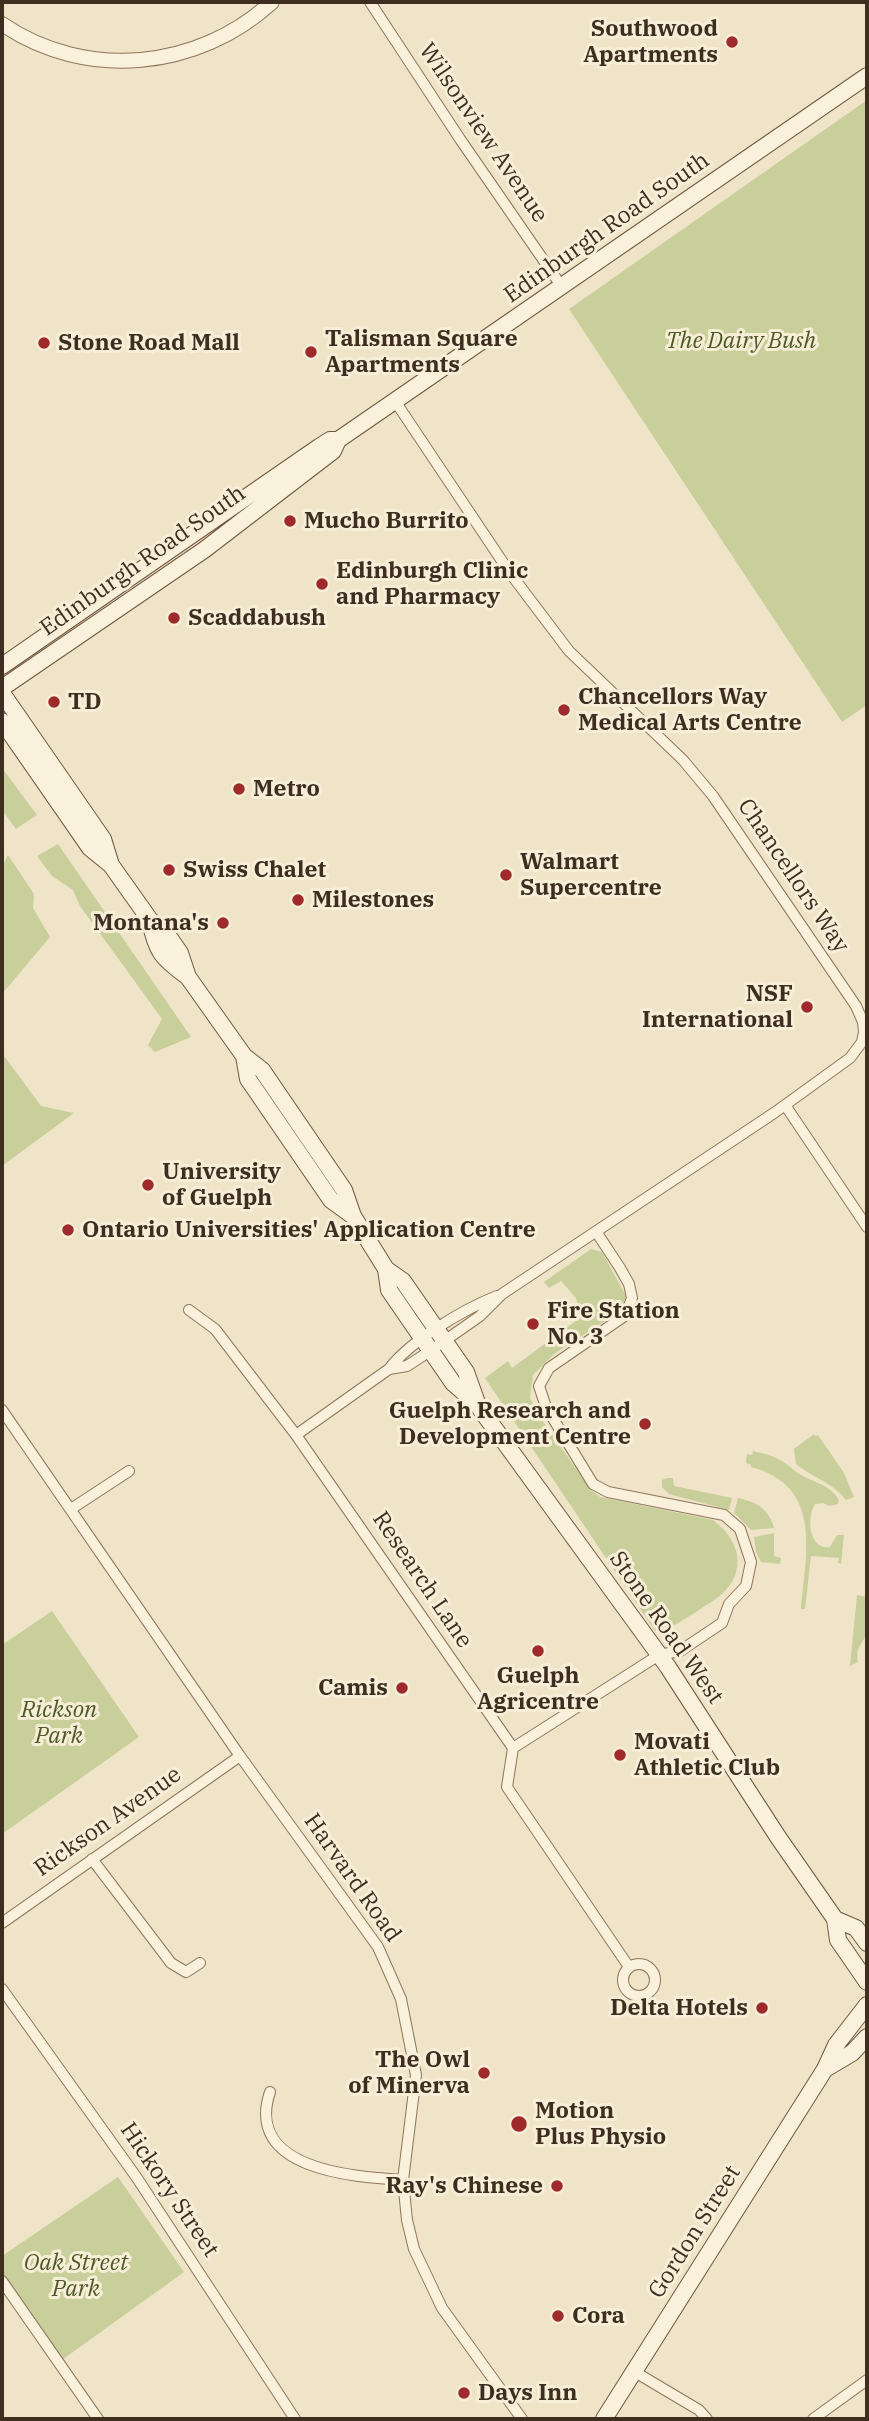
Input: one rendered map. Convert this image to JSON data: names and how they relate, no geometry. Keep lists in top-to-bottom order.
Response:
{
  "streets": {
    "main road": ["Edinburgh Road South", "Stone Road West", "Gordon Street"],
    "street": [
      "Wilsonview Avenue",
      "Chancellors Way",
      "Research Lane",
      "Rickson Avenue",
      "Harvard Road",
      "Hickory Street"
    ]
  },
  "crossings": [
    ["Wilsonview Avenue", "Edinburgh Road South"],
    ["Edinburgh Road South", "Chancellors Way"],
    ["Chancellors Way", "Stone Road West"],
    ["Rickson Avenue", "Harvard Road"]
  ],
  "parks": ["The Dairy Bush", "Rickson Park", "Oak Street Park"],
  "places": [
    "Southwood Apartments",
    "Stone Road Mall",
    "Talisman Square Apartments",
    "Mucho Burrito",
    "Edinburgh Clinic and Pharmacy",
    "Scaddabush",
    "TD",
    "Chancellors Way Medical Arts Centre",
    "Metro",
    "Swiss Chalet",
    "Walmart Supercentre",
    "Milestones",
    "Montana's",
    "NSF International",
    "University of Guelph",
    "Ontario Universities' Application Centre",
    "Fire Station No. 3",
    "Guelph Research and Development Centre",
    "Guelph Agricentre",
    "Camis",
    "Movati Athletic Club",
    "Delta Hotels",
    "The Owl of Minerva",
    "Motion Plus Physio",
    "Ray's Chinese",
    "Cora",
    "Days Inn"
  ]
}
